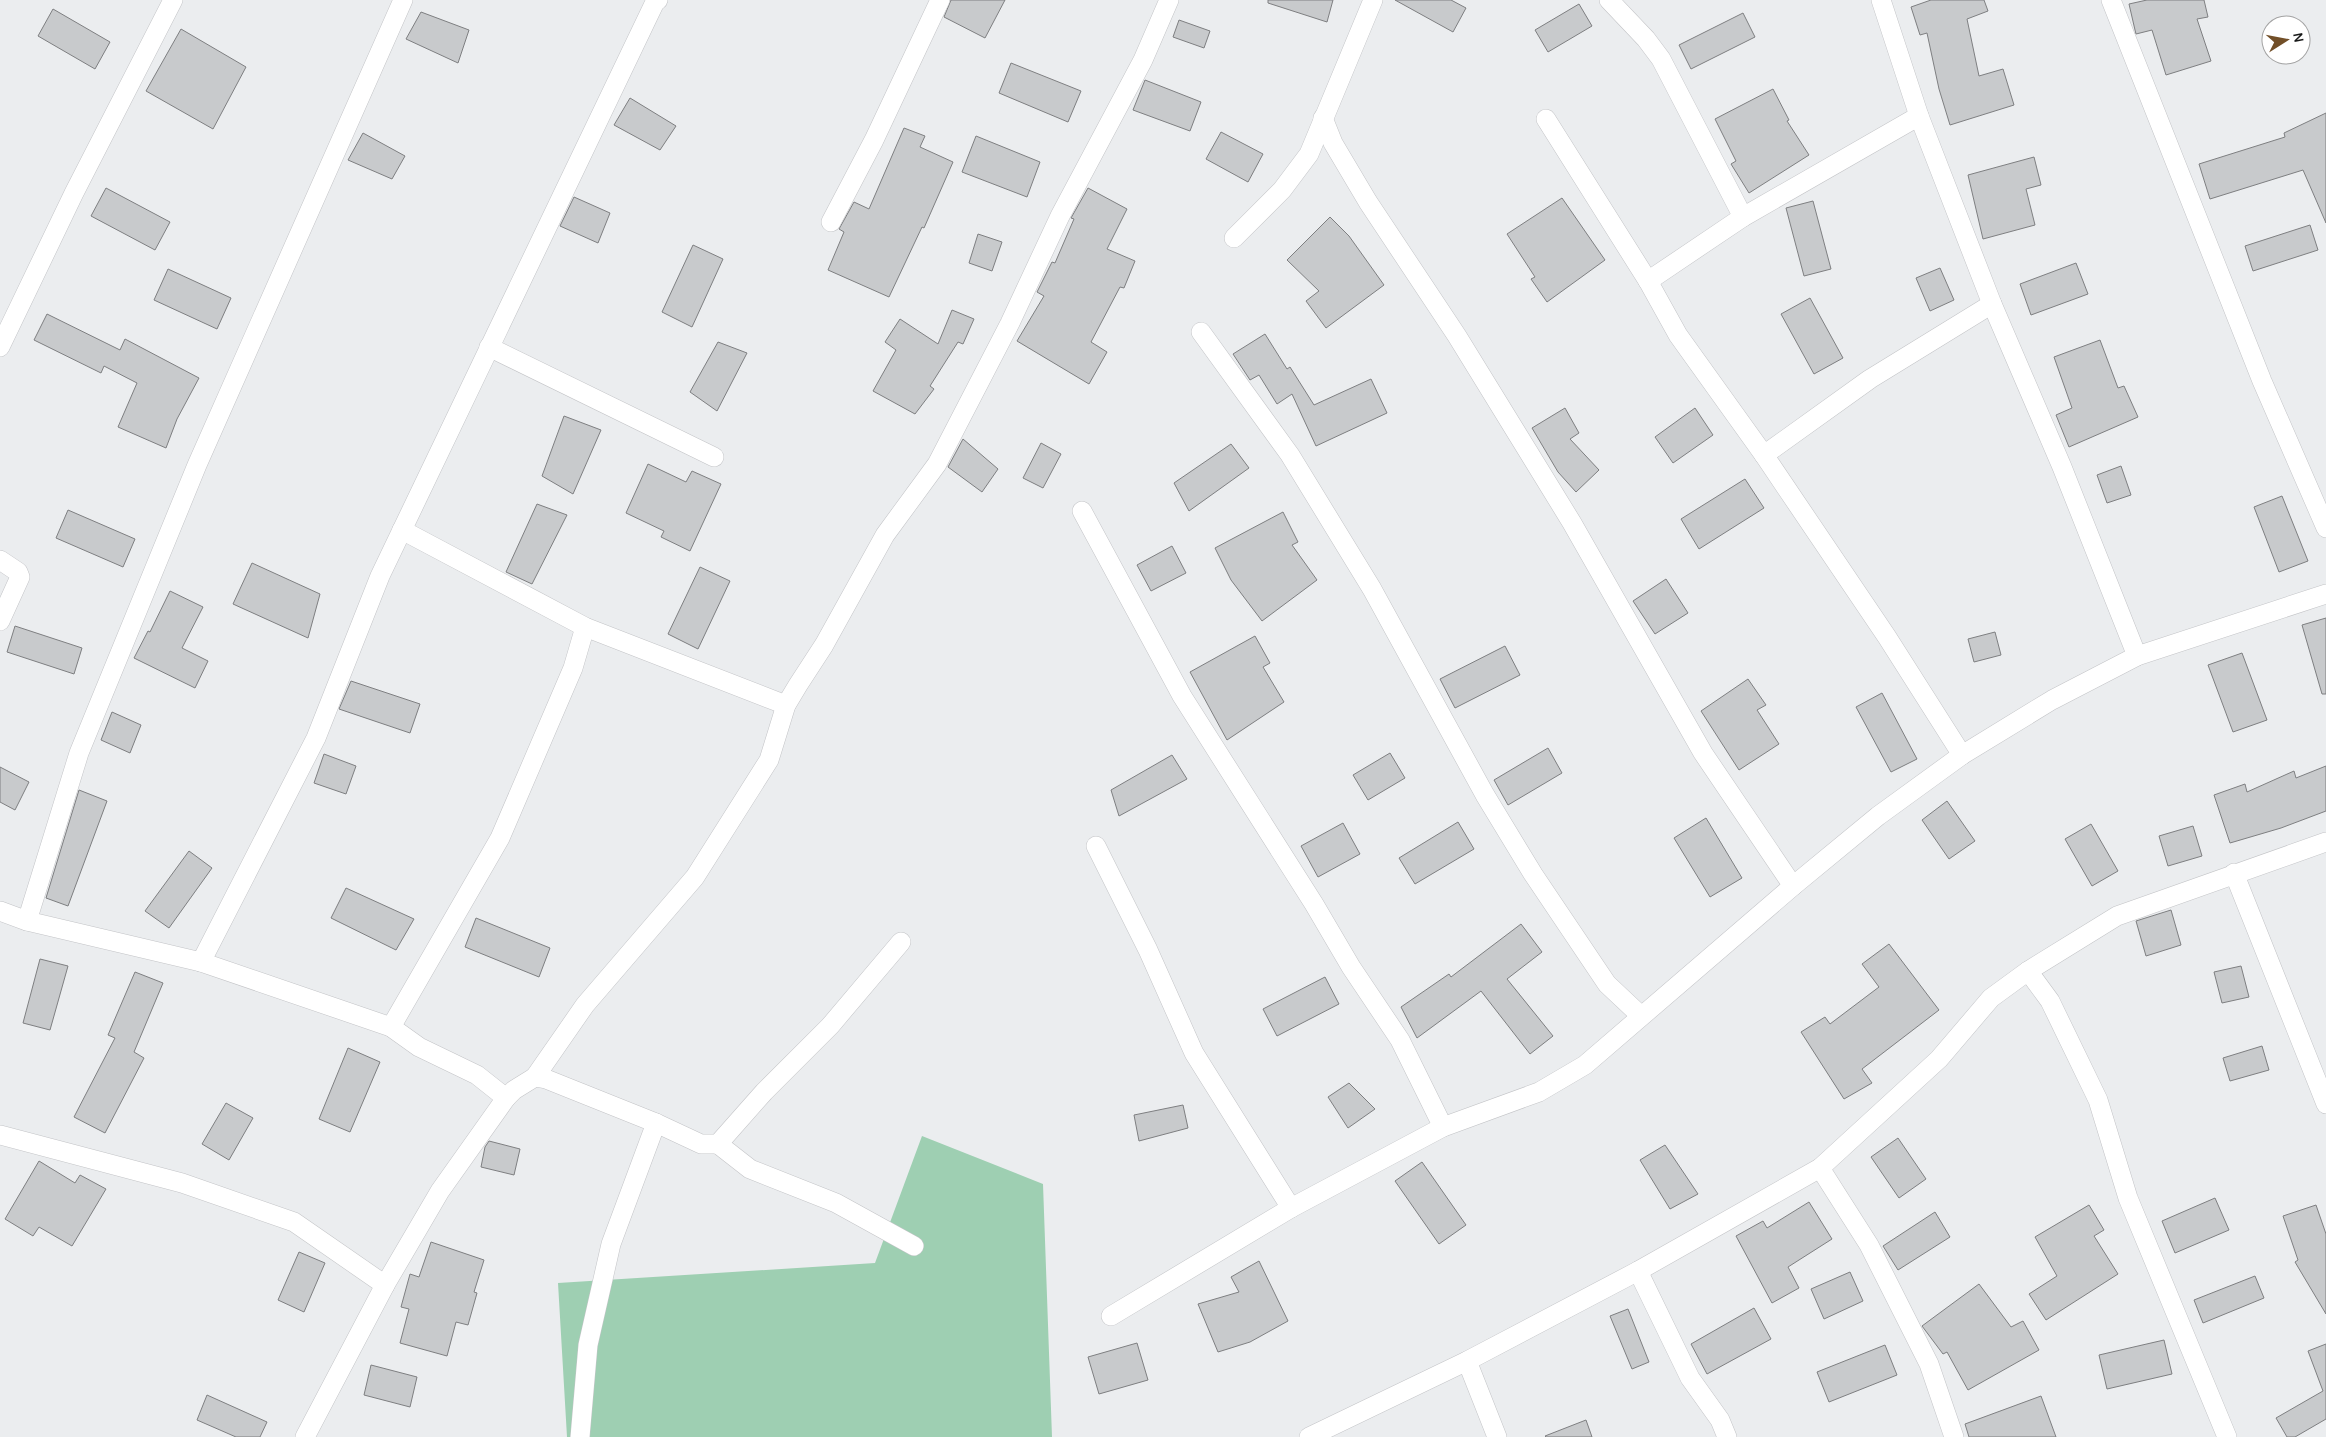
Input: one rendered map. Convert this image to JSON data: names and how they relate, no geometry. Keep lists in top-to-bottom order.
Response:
{
  "north": "right"
}
